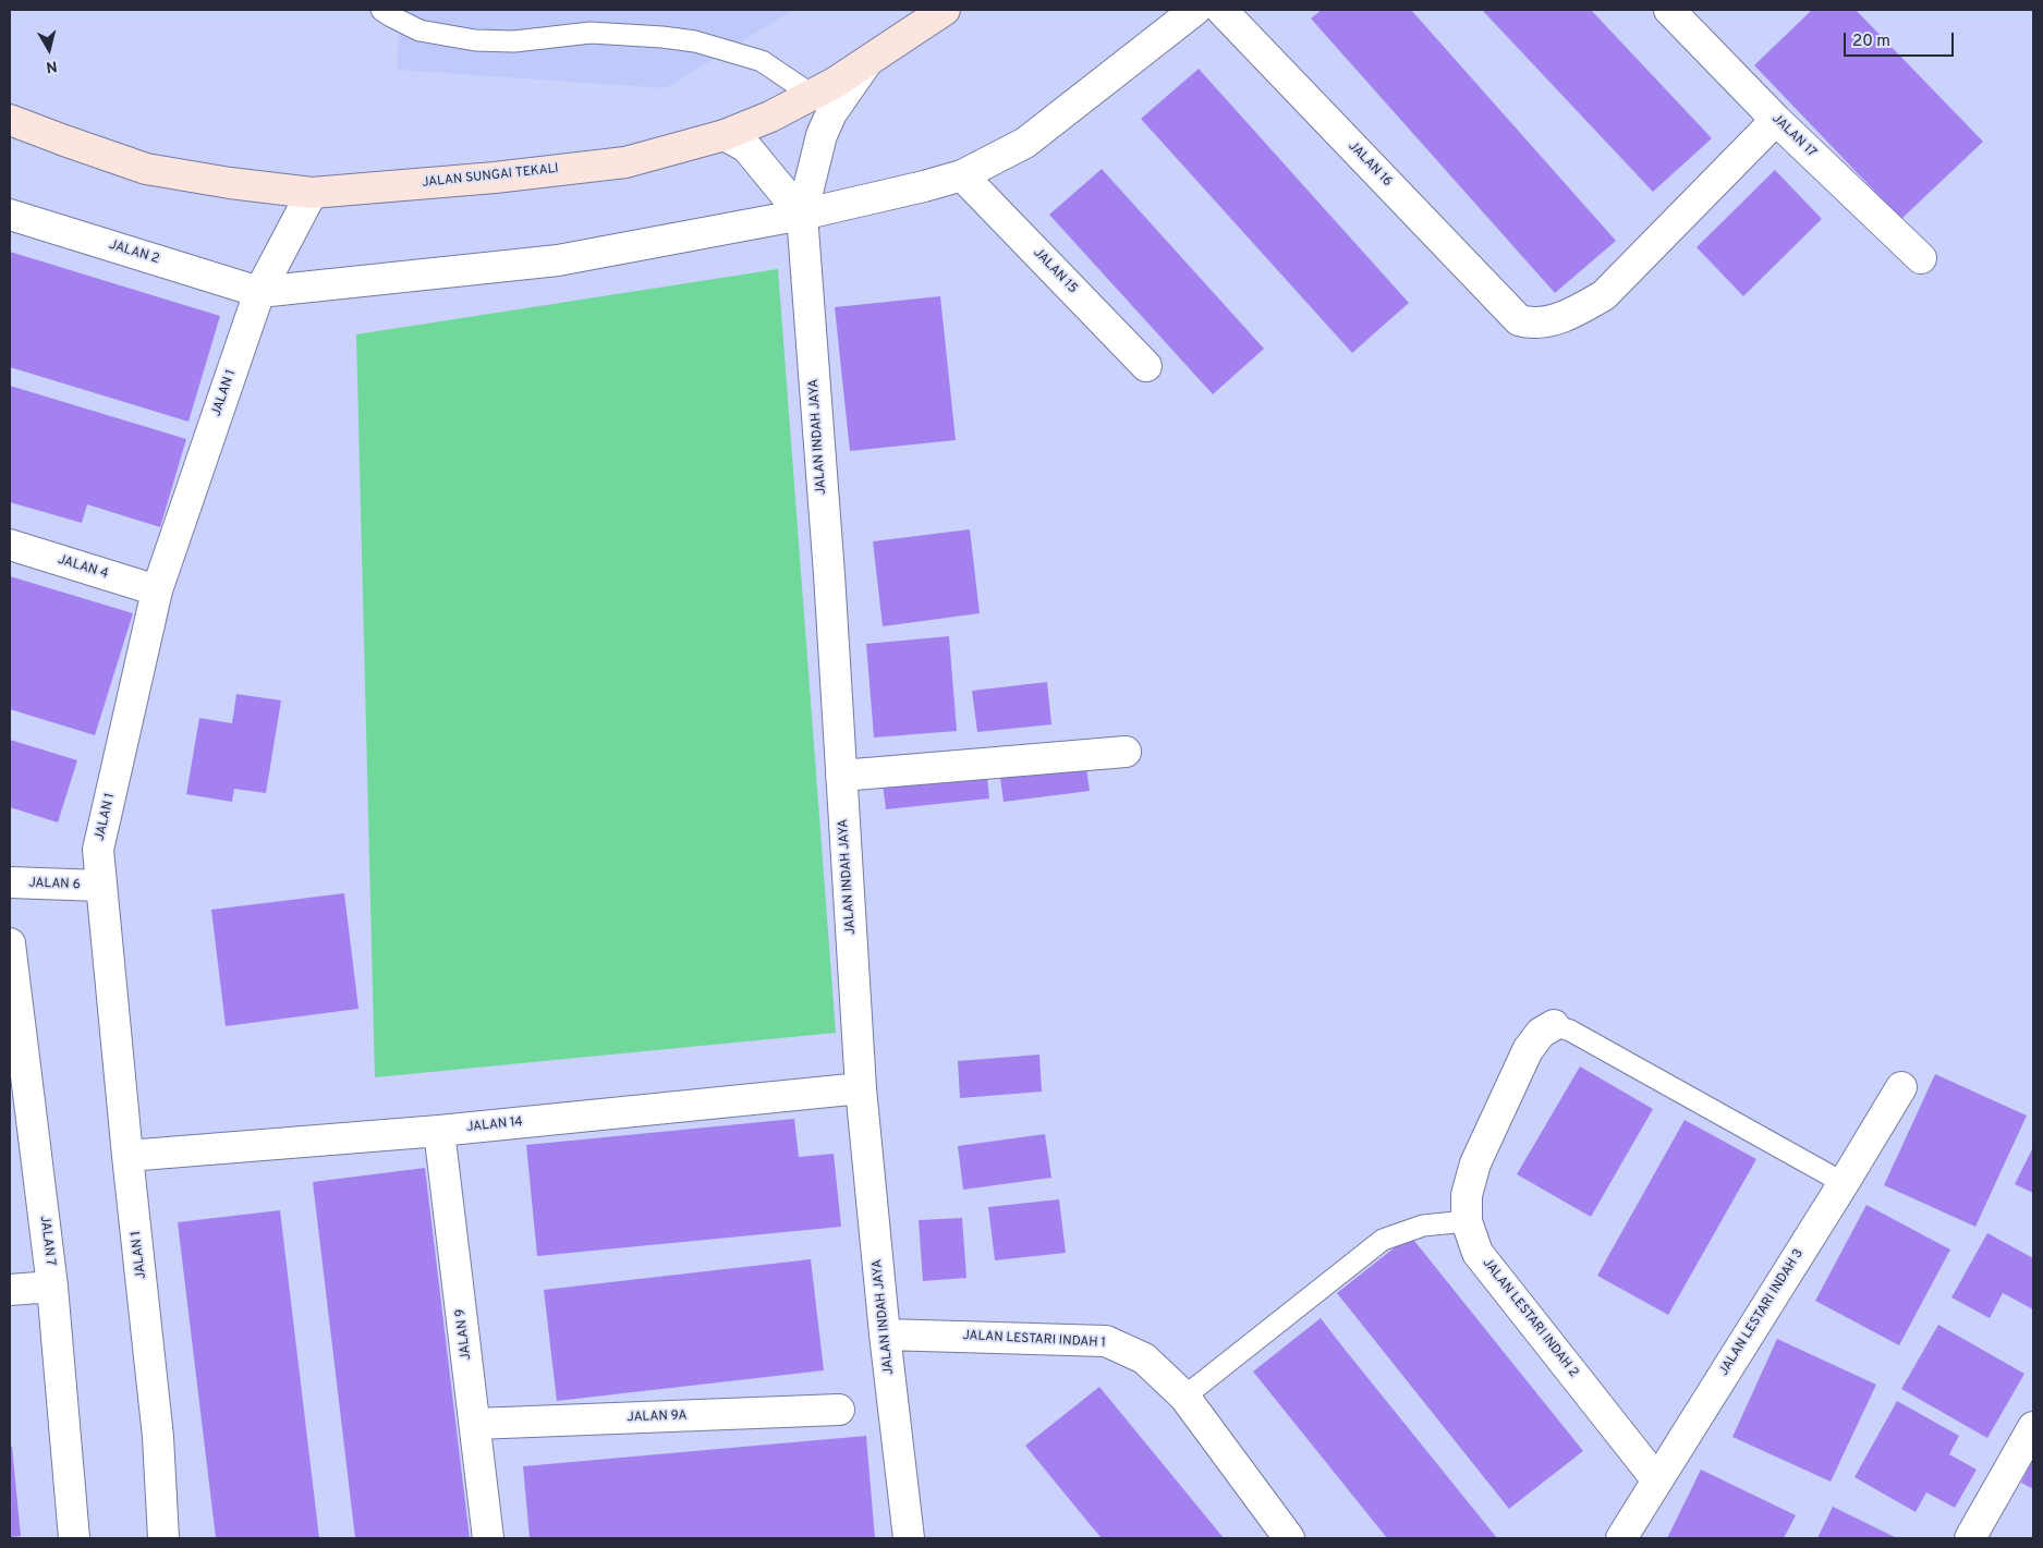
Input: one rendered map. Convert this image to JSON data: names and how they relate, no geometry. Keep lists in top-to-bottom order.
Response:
{
  "streets": {
    "street": [
      "JALAN 17",
      "JALAN 16",
      "JALAN SUNGAI TEKALI",
      "JALAN 2",
      "JALAN 15",
      "JALAN 1",
      "JALAN INDAH JAYA",
      "JALAN 4",
      "JALAN 6",
      "JALAN 14",
      "JALAN 7",
      "JALAN LESTARI INDAH 3",
      "JALAN LESTARI INDAH 2",
      "JALAN 9",
      "JALAN LESTARI INDAH 1",
      "JALAN 9A"
    ]
  },
  "crossings": [
    ["JALAN 17", "JALAN 16"],
    ["JALAN SUNGAI TEKALI", "JALAN 1"],
    ["JALAN SUNGAI TEKALI", "JALAN INDAH JAYA"],
    ["JALAN 2", "JALAN 1"],
    ["JALAN 1", "JALAN 4"],
    ["JALAN 1", "JALAN 6"],
    ["JALAN 1", "JALAN 14"],
    ["JALAN INDAH JAYA", "JALAN 14"],
    ["JALAN INDAH JAYA", "JALAN LESTARI INDAH 1"],
    ["JALAN 14", "JALAN 9"],
    ["JALAN LESTARI INDAH 3", "JALAN LESTARI INDAH 2"],
    ["JALAN 9", "JALAN 9A"]
  ],
  "scale_bar": "20 m",
  "north": "bottom"
}
